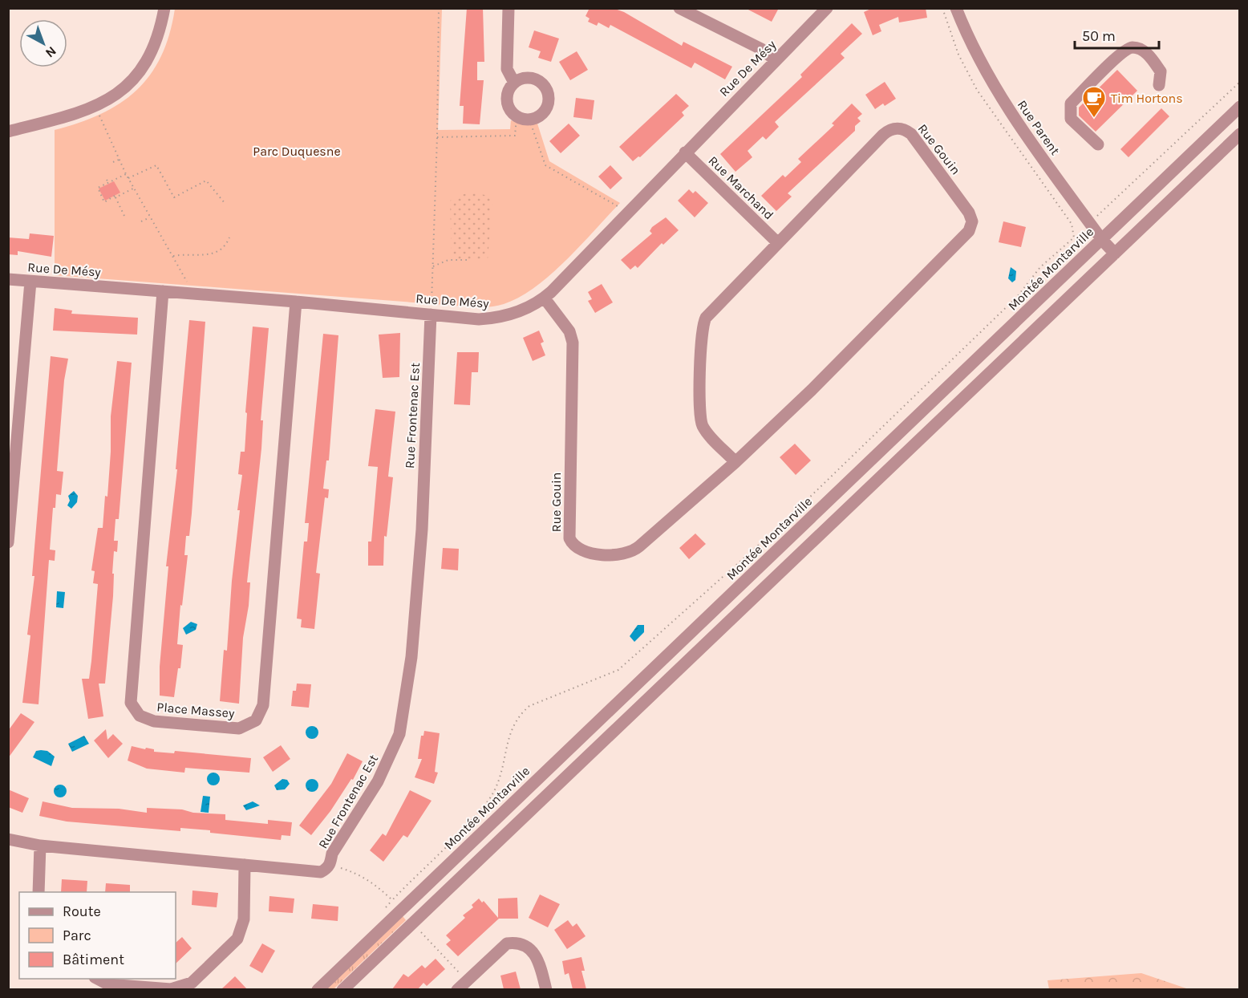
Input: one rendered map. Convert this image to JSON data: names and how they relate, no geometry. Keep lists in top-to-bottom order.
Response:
{
  "streets": {
    "street": [
      "Rue De Mésy",
      "Rue Parent",
      "Rue Gouin",
      "Rue Marchand",
      "Montée Montarville",
      "Rue Frontenac Est",
      "Place Massey"
    ]
  },
  "crossings": [
    ["Rue De Mésy", "Rue Gouin"],
    ["Rue De Mésy", "Rue Marchand"],
    ["Rue De Mésy", "Rue Frontenac Est"],
    ["Rue De Mésy", "Place Massey"],
    ["Rue Parent", "Montée Montarville"],
    ["Rue Gouin", "Rue Marchand"]
  ],
  "parks": ["Parc Duquesne"],
  "places": {
    "cafe": ["Tim Hortons"]
  },
  "legend": ["Route", "Parc", "Bâtiment"],
  "scale_bar": "50 m",
  "north": "bottom right"
}
